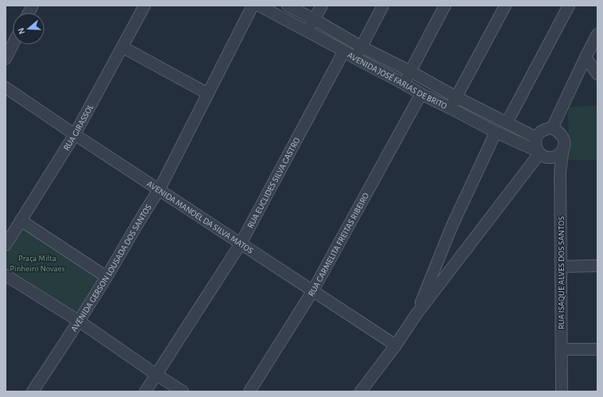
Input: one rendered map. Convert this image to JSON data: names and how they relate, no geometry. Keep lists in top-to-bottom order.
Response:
{
  "streets": {
    "street": [
      "AVENIDA JOSÉ FARIAS DE BRITO",
      "RUA GIRASSOL",
      "RUA EUCLIDES SILVA CASTRO",
      "AVENIDA MANOEL DA SILVA MATOS",
      "RUA CARMELITA FREITAS RIBEIRO",
      "AVENIDA GERSON LOUSADA DOS SANTOS",
      "RUA ISAQUE ALVES DOS SANTOS"
    ]
  },
  "crossings": [
    ["AVENIDA JOSÉ FARIAS DE BRITO", "RUA EUCLIDES SILVA CASTRO"],
    ["AVENIDA JOSÉ FARIAS DE BRITO", "RUA CARMELITA FREITAS RIBEIRO"],
    ["AVENIDA JOSÉ FARIAS DE BRITO", "RUA ISAQUE ALVES DOS SANTOS"],
    ["RUA GIRASSOL", "AVENIDA MANOEL DA SILVA MATOS"],
    ["RUA EUCLIDES SILVA CASTRO", "AVENIDA MANOEL DA SILVA MATOS"],
    ["AVENIDA MANOEL DA SILVA MATOS", "RUA CARMELITA FREITAS RIBEIRO"],
    ["AVENIDA MANOEL DA SILVA MATOS", "AVENIDA GERSON LOUSADA DOS SANTOS"]
  ],
  "parks": ["Praça Milta Pinheiro Novaes"],
  "north": "left"
}
